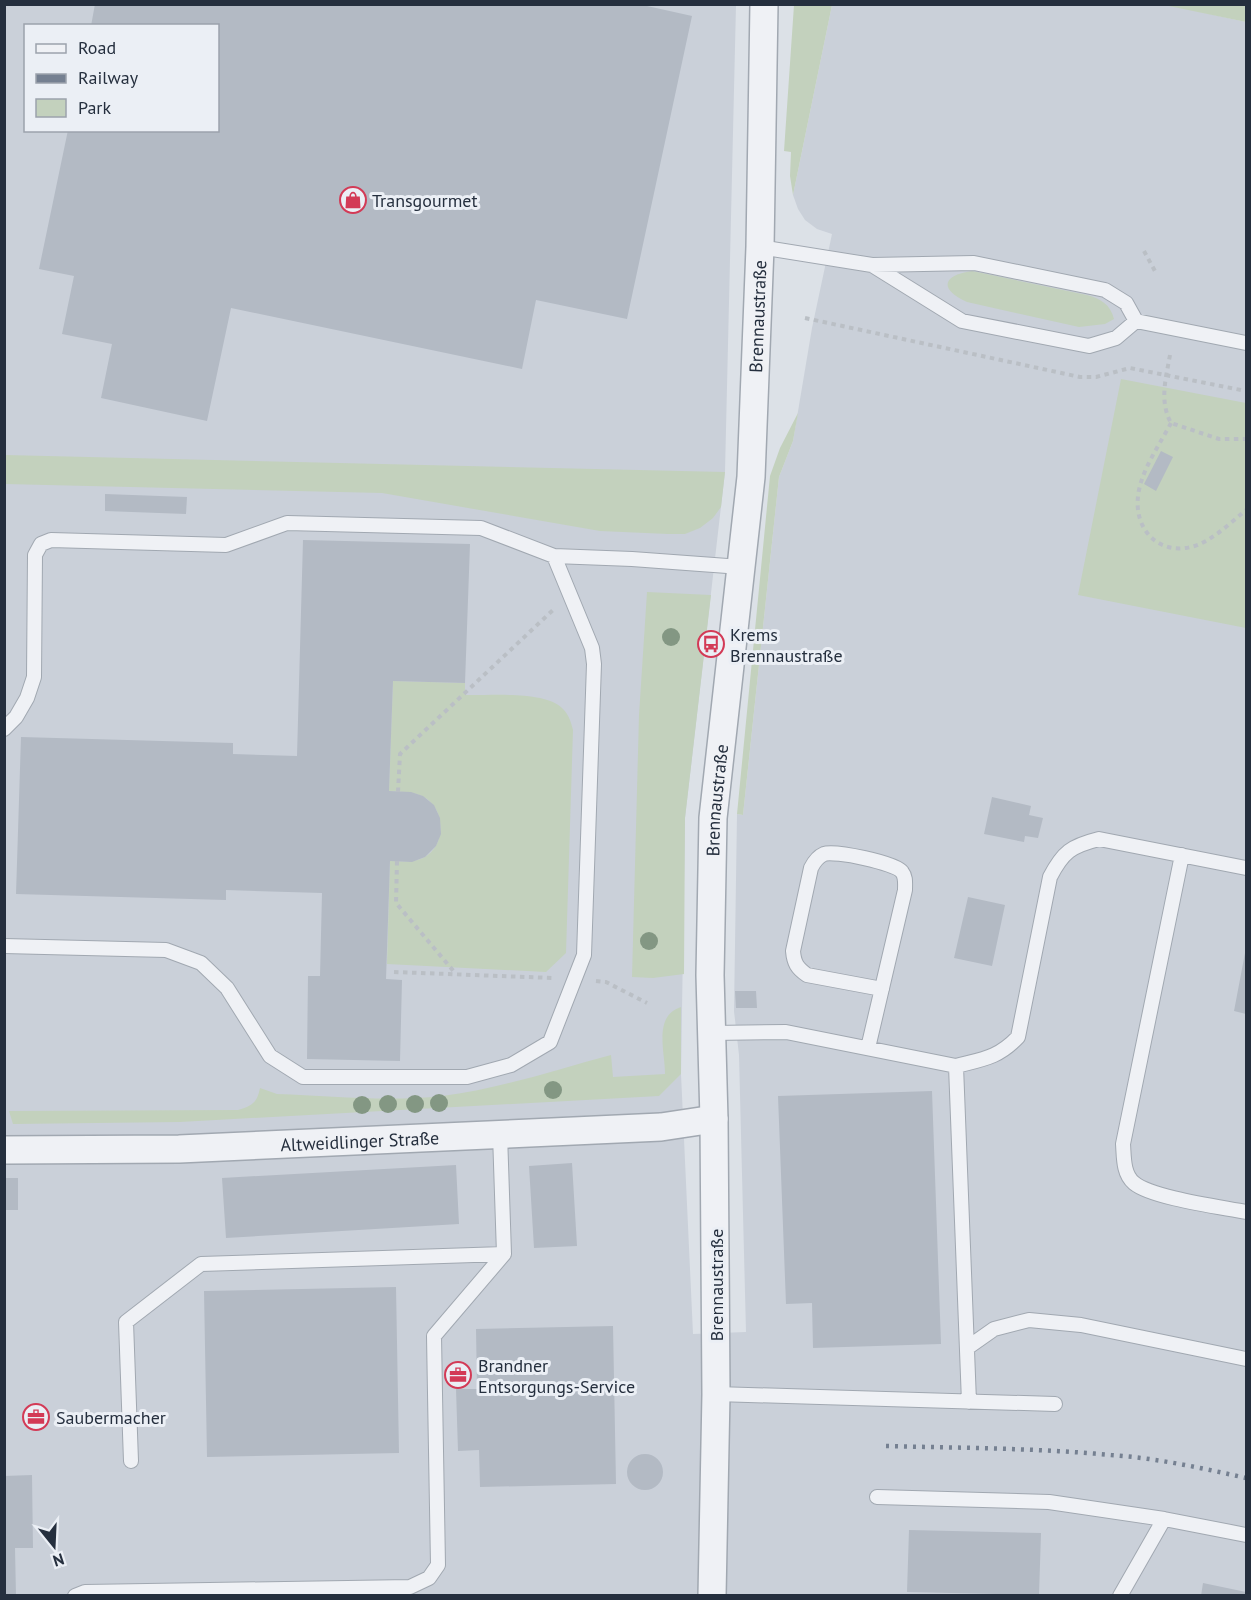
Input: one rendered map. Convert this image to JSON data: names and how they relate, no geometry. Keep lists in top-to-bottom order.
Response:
{
  "streets": {
    "street": ["Brennaustraße", "Altweidlinger Straße"]
  },
  "crossings": [
    ["Brennaustraße", "Altweidlinger Straße"]
  ],
  "places": {
    "shop": ["Transgourmet"],
    "bus stop": ["Krems Brennaustraße"],
    "office": ["Brandner Entsorgungs-Service", "Saubermacher"]
  },
  "legend": ["Road", "Railway", "Park"],
  "north": "bottom"
}
